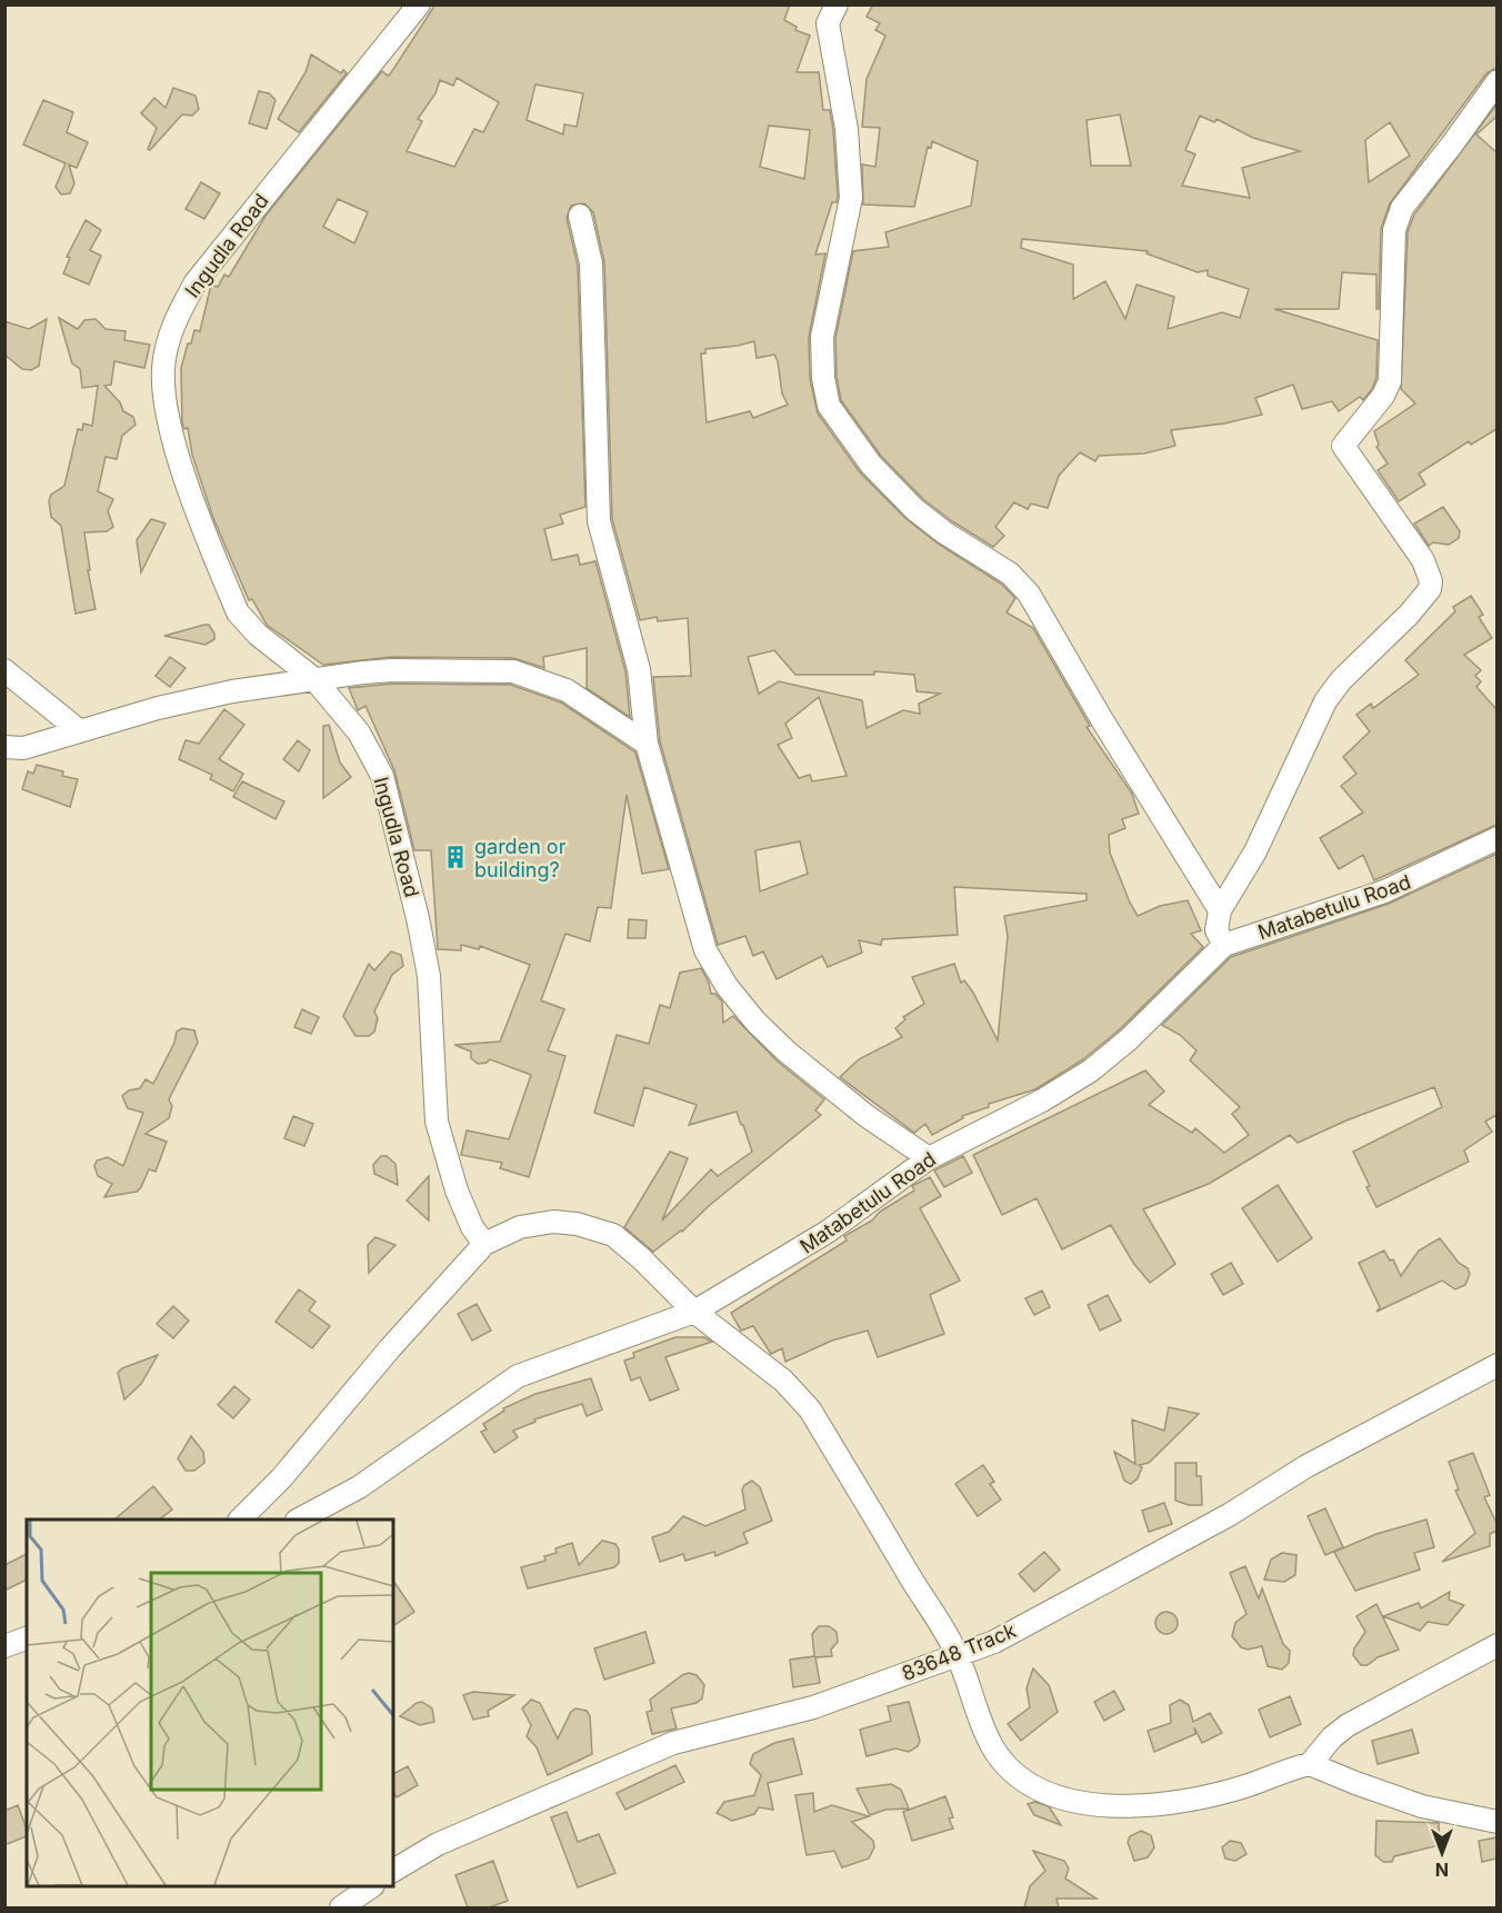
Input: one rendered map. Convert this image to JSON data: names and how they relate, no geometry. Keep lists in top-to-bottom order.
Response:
{
  "streets": {
    "street": ["Ingudla Road", "Matabetulu Road", "83648 Track"]
  },
  "places": {
    "building": ["garden or building?"]
  },
  "north": "bottom"
}
